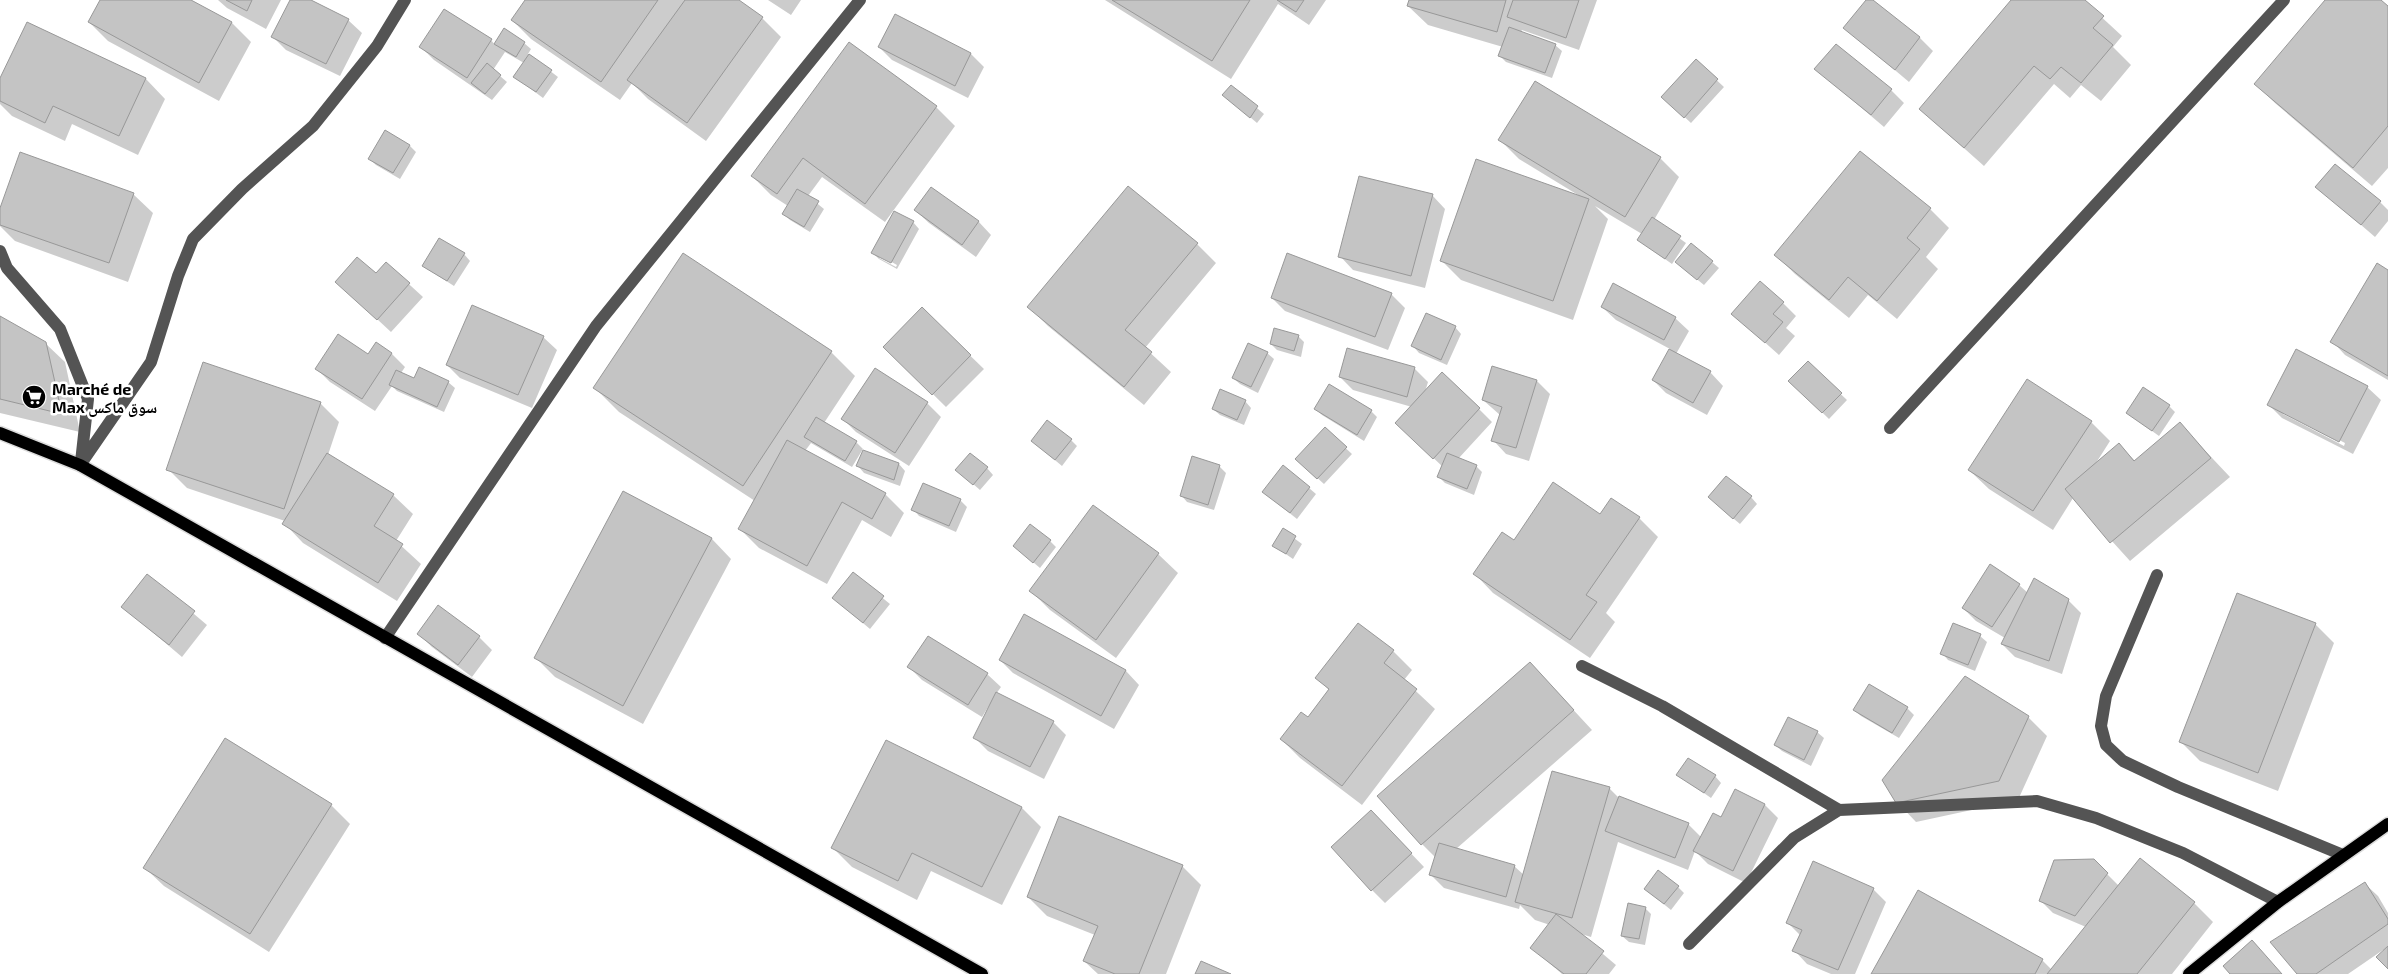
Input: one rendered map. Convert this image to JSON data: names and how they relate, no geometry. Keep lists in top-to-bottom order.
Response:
{
  "places": {
    "supermarket": ["Marché de Max سوق ماكس"]
  }
}
